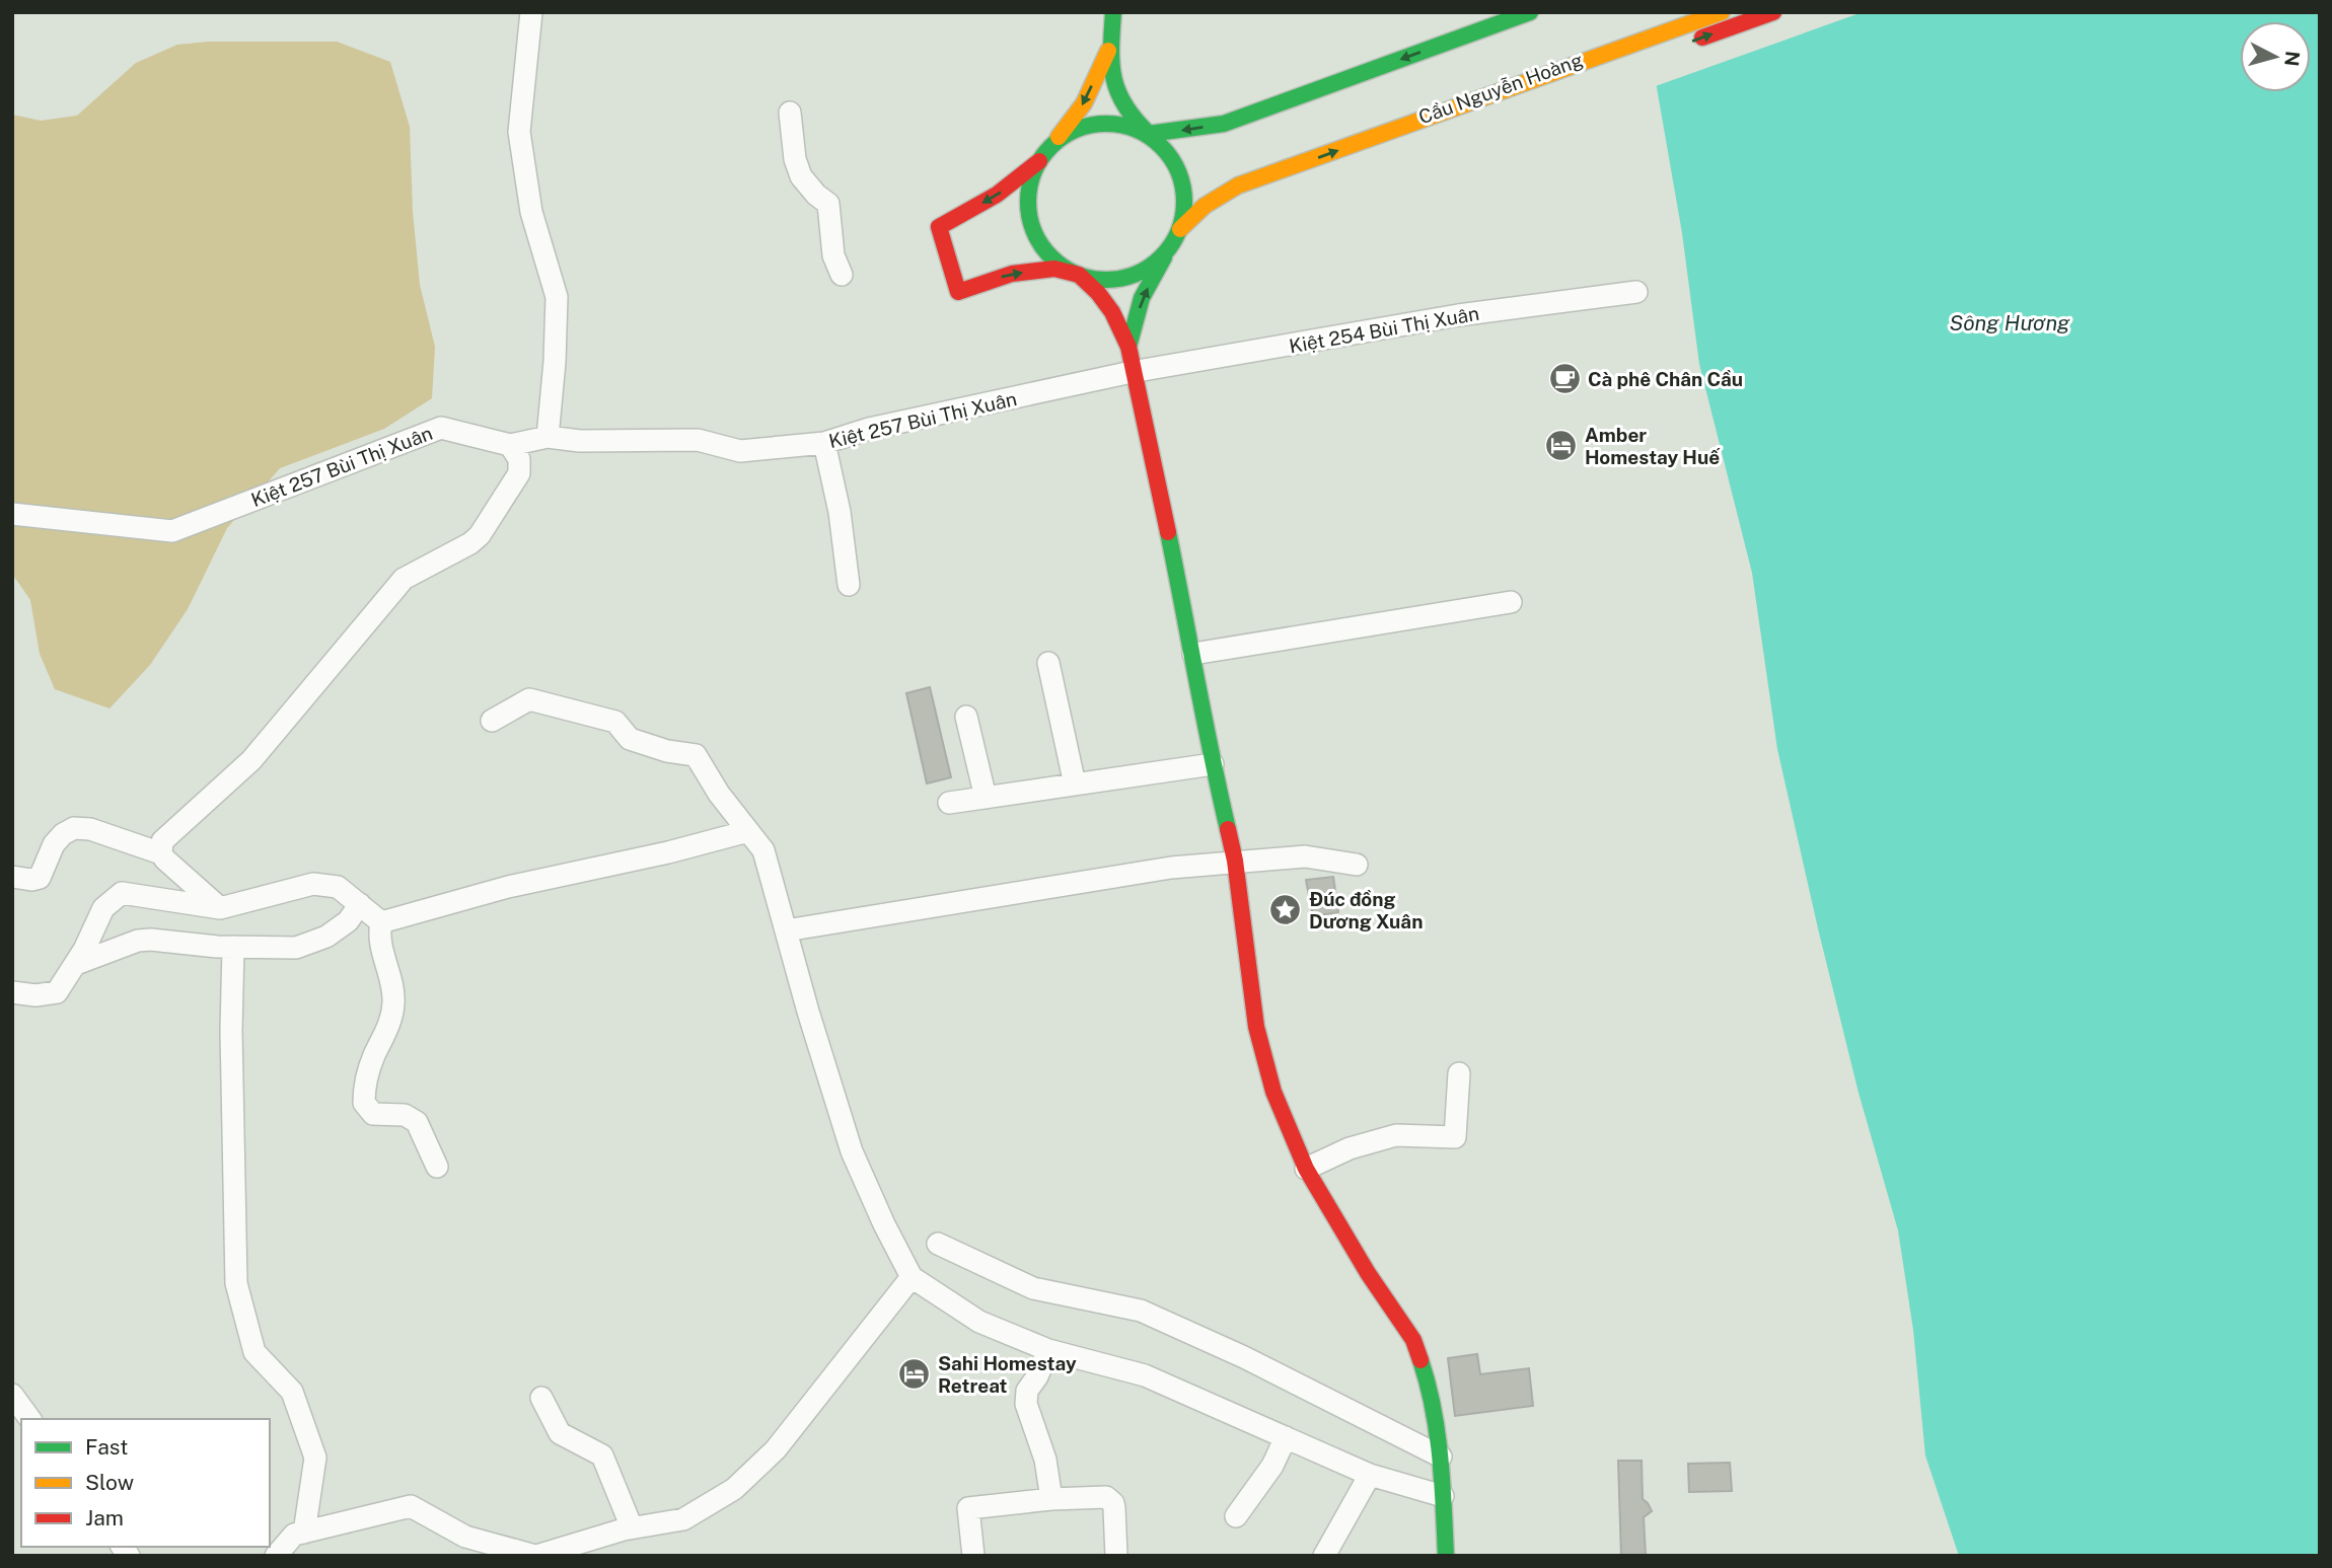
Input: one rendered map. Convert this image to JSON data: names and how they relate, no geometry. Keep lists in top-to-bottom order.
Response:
{
  "streets": {
    "main road": ["Cầu Nguyễn Hoàng"],
    "street": ["Kiệt 254 Bùi Thị Xuân", "Kiệt 257 Bùi Thị Xuân"]
  },
  "crossings": [
    ["Kiệt 254 Bùi Thị Xuân", "Kiệt 257 Bùi Thị Xuân"]
  ],
  "water": ["Sông Hương"],
  "places": {
    "cafe": ["Cà phê Chân Cầu"],
    "hotel": ["Amber Homestay Huế", "Sahi Homestay Retreat"],
    "place": ["Đúc đồng Dương Xuân"]
  },
  "legend": ["Fast", "Slow", "Jam"],
  "north": "right"
}
